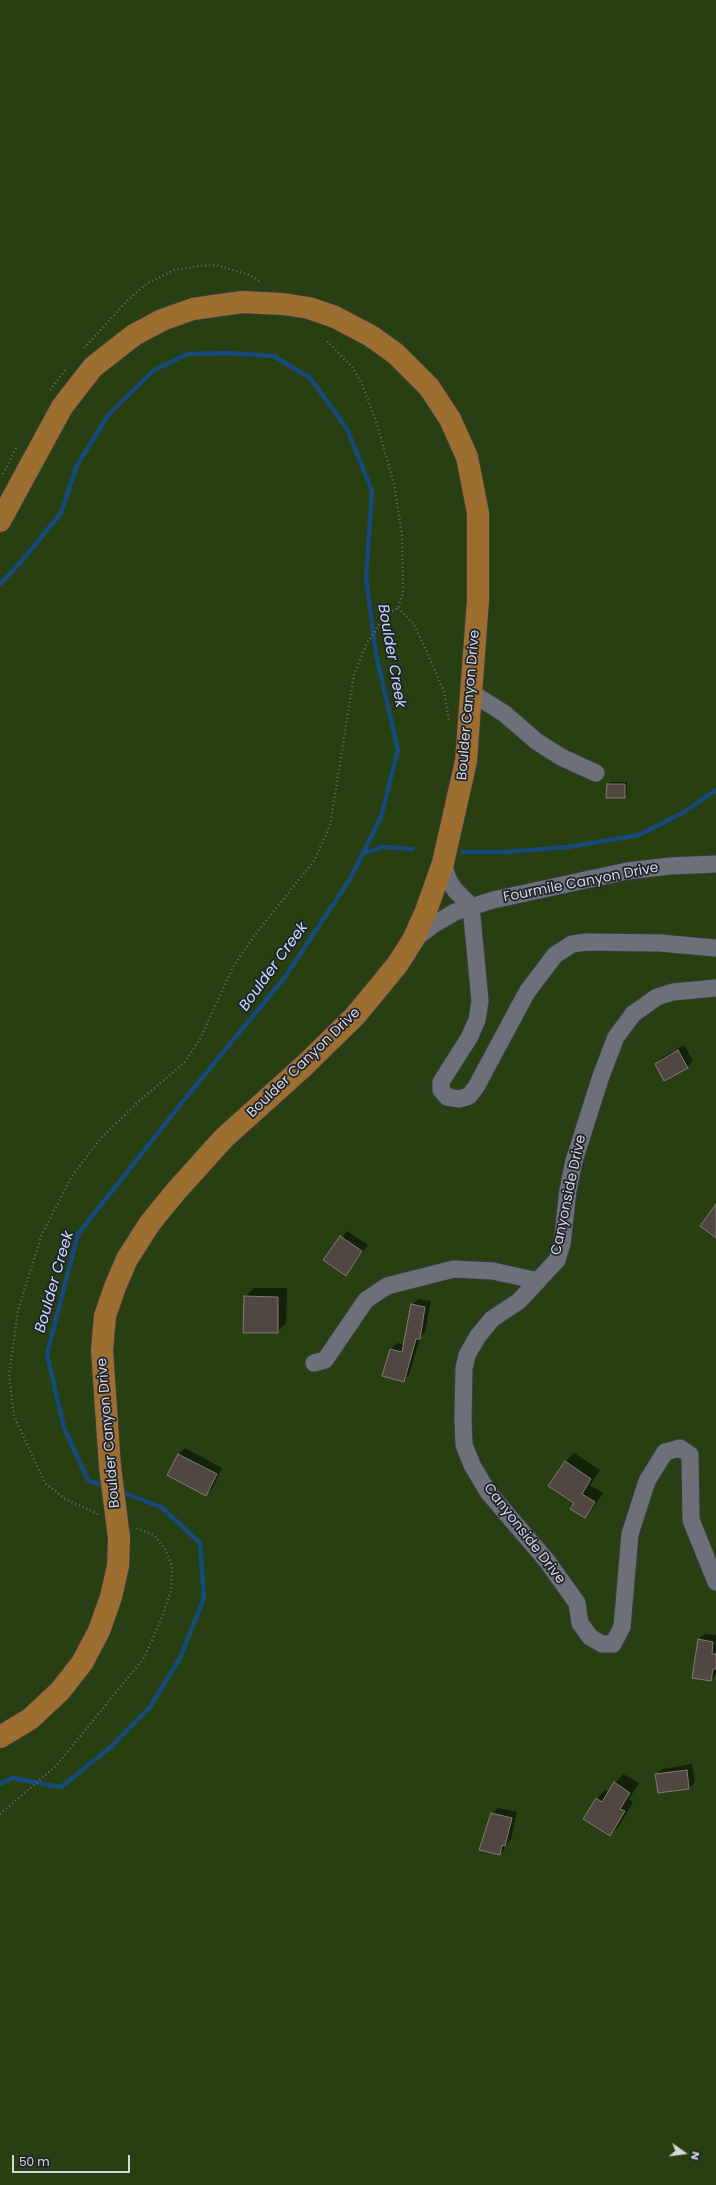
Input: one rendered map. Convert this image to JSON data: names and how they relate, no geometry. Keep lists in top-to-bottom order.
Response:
{
  "streets": {
    "main road": ["Boulder Canyon Drive"],
    "street": ["Fourmile Canyon Drive", "Canyonside Drive"]
  },
  "crossings": [
    ["Boulder Canyon Drive", "Fourmile Canyon Drive"]
  ],
  "water": ["Boulder Creek"],
  "scale_bar": "50 m",
  "north": "right"
}
